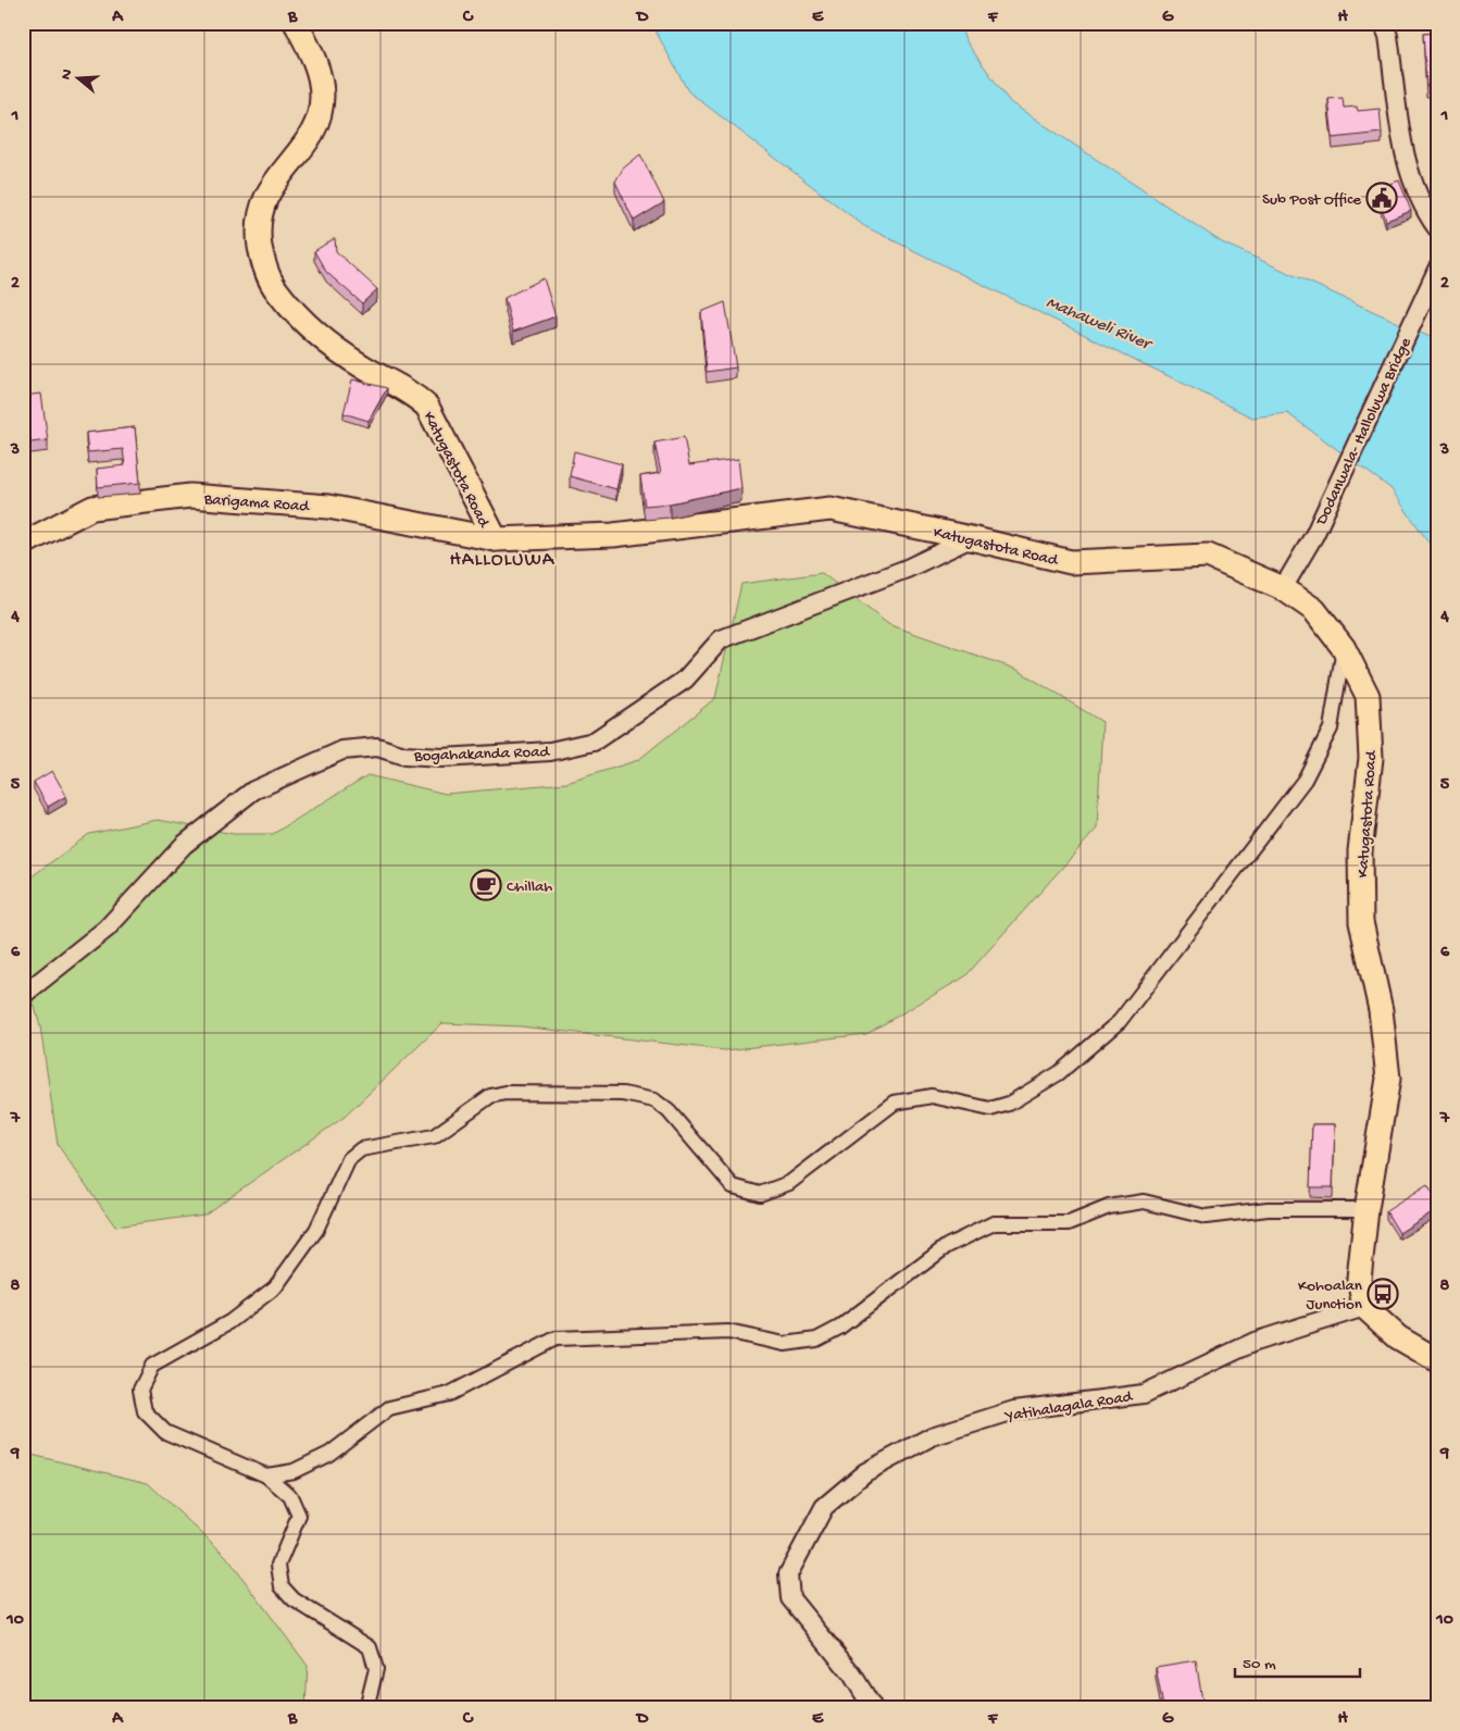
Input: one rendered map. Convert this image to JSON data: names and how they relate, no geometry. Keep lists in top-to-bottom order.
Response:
{
  "streets": {
    "main road": ["Katugastota Road", "Barigama Road"],
    "street": ["Dodanwala- Halloluwa Bridge", "Bogahakanda Road", "Yatihalagala Road"]
  },
  "crossings": [
    ["Dodanwala- Halloluwa Bridge", "Katugastota Road"],
    ["Katugastota Road", "Barigama Road"],
    ["Katugastota Road", "Bogahakanda Road"],
    ["Katugastota Road", "Yatihalagala Road"]
  ],
  "districts": ["HALLOLUWA"],
  "water": ["Mahaweli River"],
  "places": {
    "public building": ["Sub Post Office"],
    "cafe": ["Chillah"],
    "bus stop": ["Kohoalan Junction"]
  },
  "scale_bar": "50 m",
  "north": "left",
  "grid": {
    "columns": [
      "A",
      "B",
      "C",
      "D",
      "E",
      "F",
      "G",
      "H"
    ],
    "rows": [
      "1",
      "2",
      "3",
      "4",
      "5",
      "6",
      "7",
      "8",
      "9",
      "10"
    ]
  }
}
